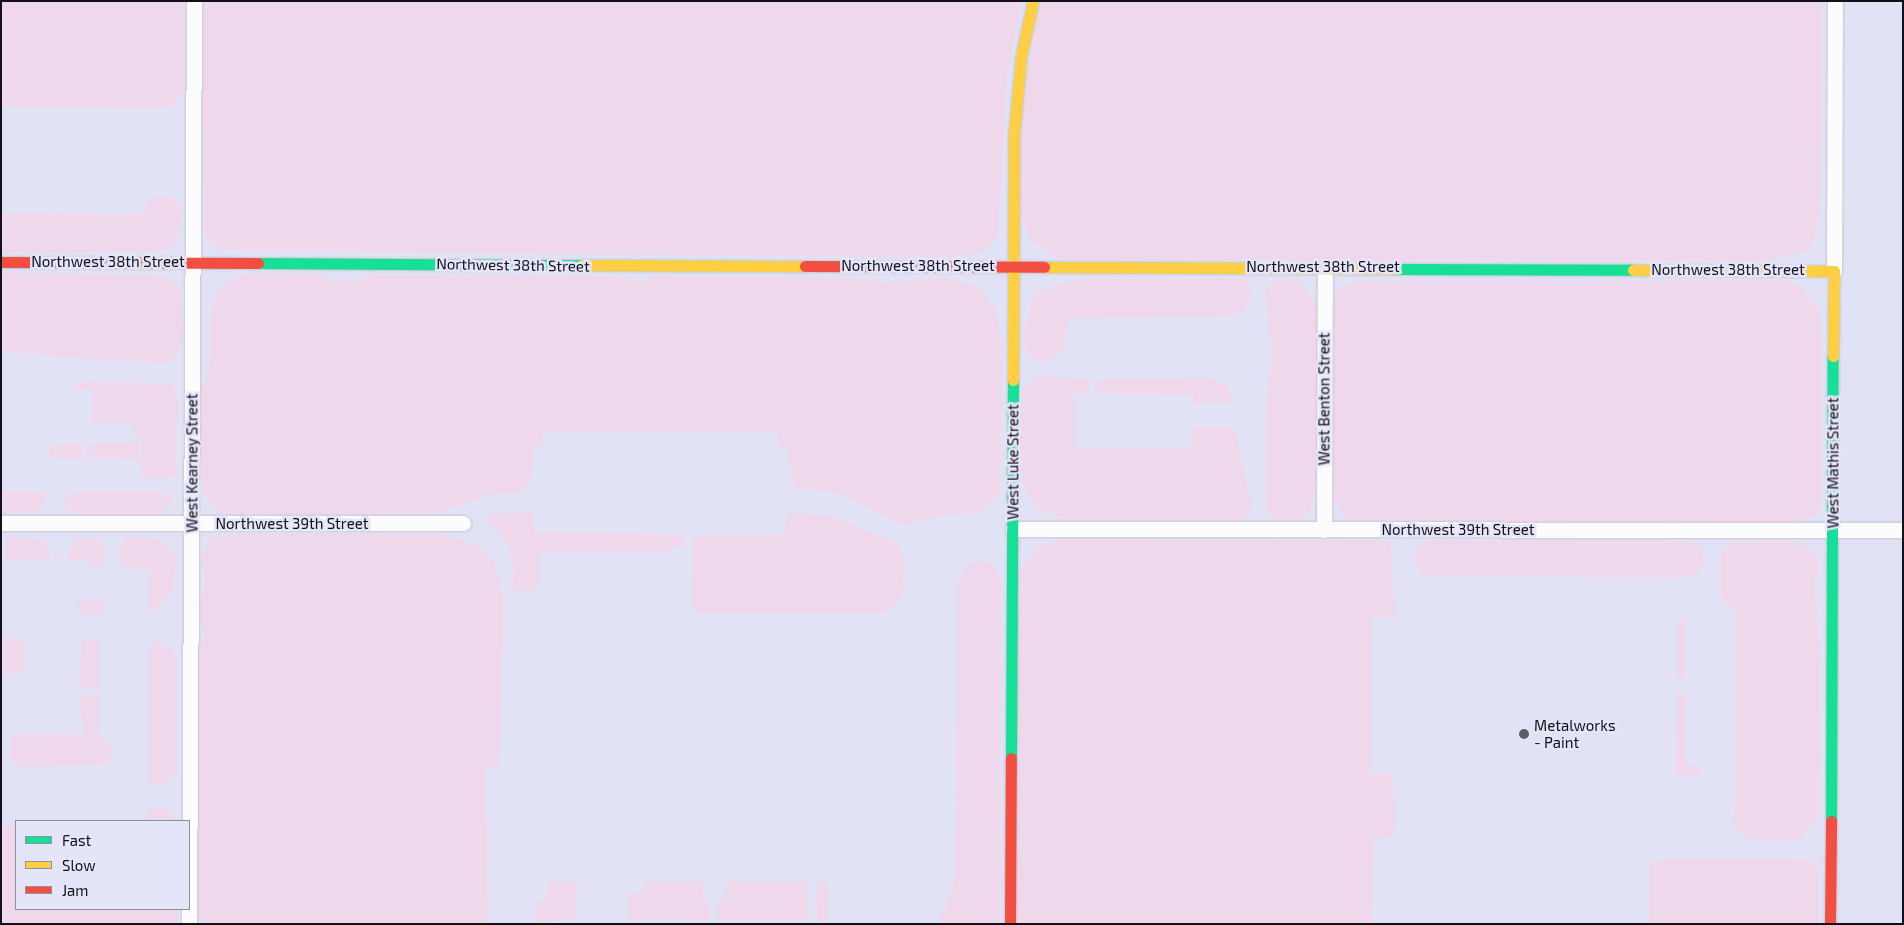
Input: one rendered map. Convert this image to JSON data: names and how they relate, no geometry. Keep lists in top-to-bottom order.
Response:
{
  "streets": {
    "street": [
      "Northwest 38th Street",
      "West Benton Street",
      "West Luke Street",
      "West Kearney Street",
      "West Mathis Street",
      "Northwest 39th Street"
    ]
  },
  "crossings": [
    ["Northwest 38th Street", "West Benton Street"],
    ["Northwest 38th Street", "West Luke Street"],
    ["Northwest 38th Street", "West Kearney Street"],
    ["Northwest 38th Street", "West Mathis Street"],
    ["West Benton Street", "Northwest 39th Street"],
    ["West Luke Street", "Northwest 39th Street"],
    ["West Kearney Street", "Northwest 39th Street"],
    ["West Mathis Street", "Northwest 39th Street"]
  ],
  "places": ["Metalworks - Paint"],
  "legend": ["Fast", "Slow", "Jam"]
}
